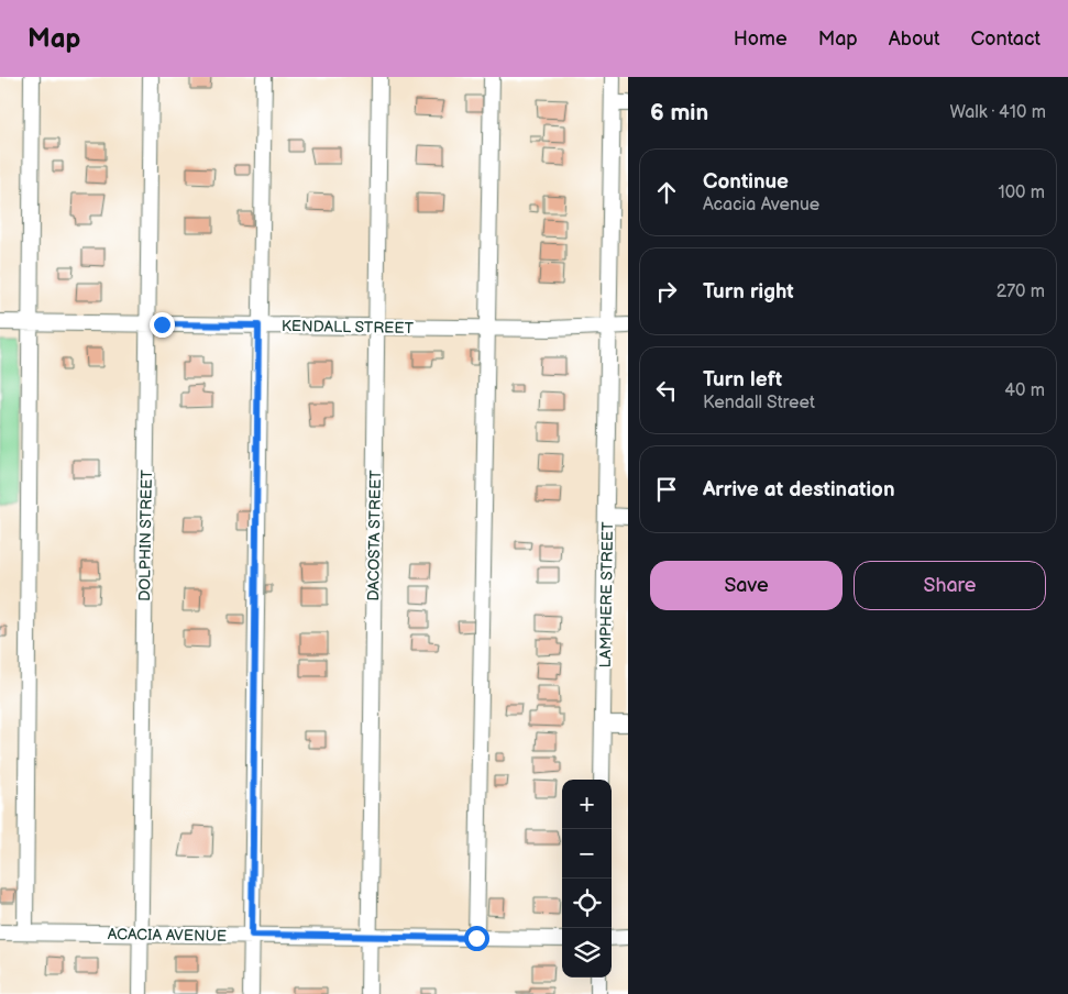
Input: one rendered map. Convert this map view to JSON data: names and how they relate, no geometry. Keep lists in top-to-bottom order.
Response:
{
  "streets": {
    "street": [
      "KENDALL STREET",
      "DOLPHIN STREET",
      "DACOSTA STREET",
      "LAMPHERE STREET",
      "ACACIA AVENUE"
    ]
  },
  "crossings": [
    ["KENDALL STREET", "DOLPHIN STREET"],
    ["KENDALL STREET", "DACOSTA STREET"],
    ["KENDALL STREET", "LAMPHERE STREET"],
    ["DOLPHIN STREET", "ACACIA AVENUE"],
    ["DACOSTA STREET", "ACACIA AVENUE"]
  ],
  "page": {
    "header": "Map",
    "nav": [
      "Home",
      "Map",
      "About",
      "Contact"
    ],
    "heading": ["6 min", "Walk · 410 m"],
    "list": [
      ["Continue", "Acacia Avenue", "100 m"],
      ["Turn right", "270 m"],
      ["Turn left", "Kendall Street", "40 m"],
      "Arrive at destination"
    ],
    "buttons": ["Save", "Share"],
    "map_buttons": ["+", "−"]
  }
}
